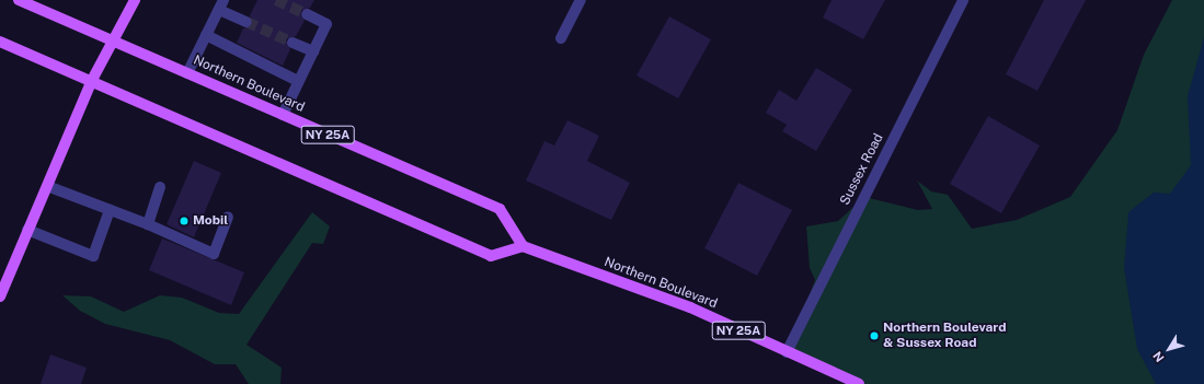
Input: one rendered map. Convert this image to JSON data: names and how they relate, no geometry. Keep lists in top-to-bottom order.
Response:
{
  "streets": {
    "main road": ["Northern Boulevard", "NY 25A"],
    "street": ["Sussex Road"]
  },
  "crossings": [
    ["Northern Boulevard", "Sussex Road"]
  ],
  "places": ["Mobil", "Northern Boulevard & Sussex Road"],
  "north": "bottom left"
}
